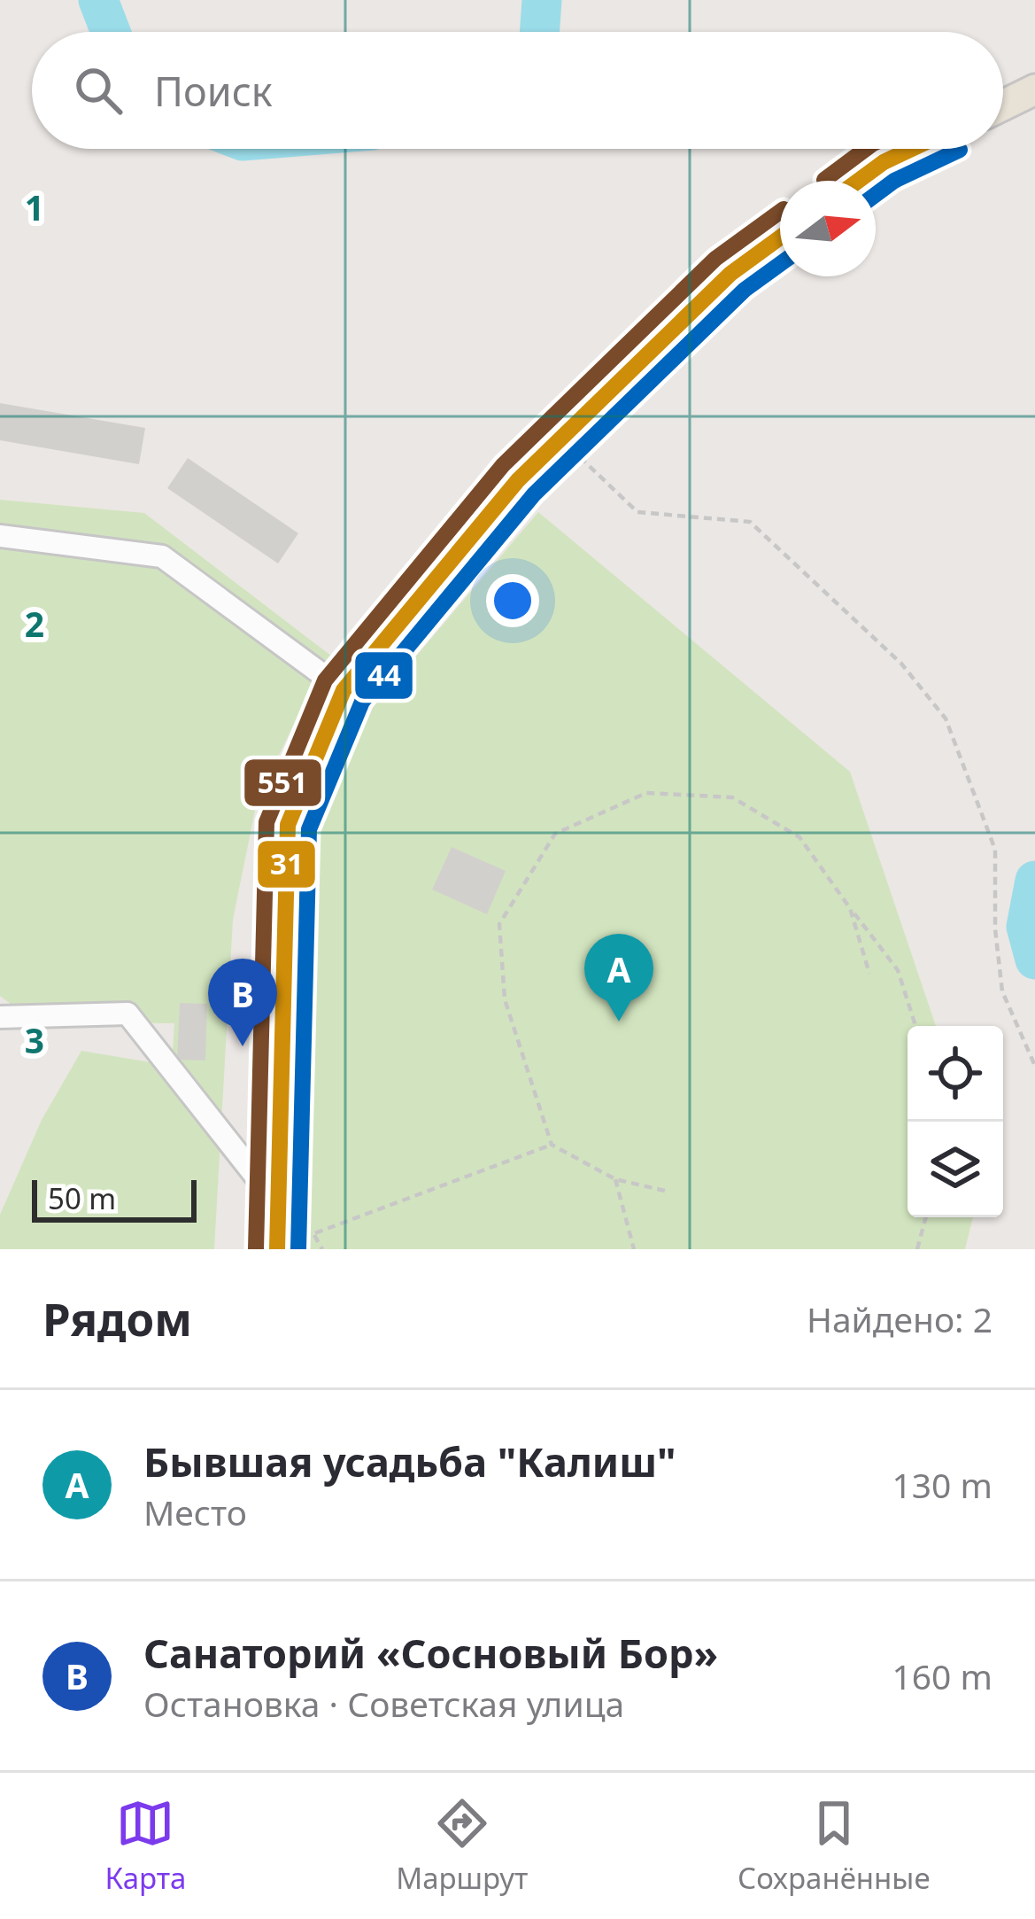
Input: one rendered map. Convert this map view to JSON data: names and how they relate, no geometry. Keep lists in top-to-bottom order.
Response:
{
  "lines": ["transit line 31", "transit line 551", "transit line 44"],
  "scale_bar": "50 m",
  "north": "right",
  "page": {
    "search": "Поиск",
    "pins": ["A", "B"],
    "scale": "50 m",
    "heading": ["Рядом", "Найдено: 2"],
    "list": [
      {
        "mark": "A",
        "name": "Бывшая усадьба \"Калиш\"",
        "note": "Место",
        "value": "130 m"
      },
      {
        "mark": "B",
        "name": "Санаторий «Сосновый Бор»",
        "note": "Остановка · Советская улица",
        "value": "160 m"
      }
    ],
    "nav": ["Карта", "Маршрут", "Сохранённые"]
  },
  "grid": {
    "rows": ["1", "2", "3"]
  }
}
